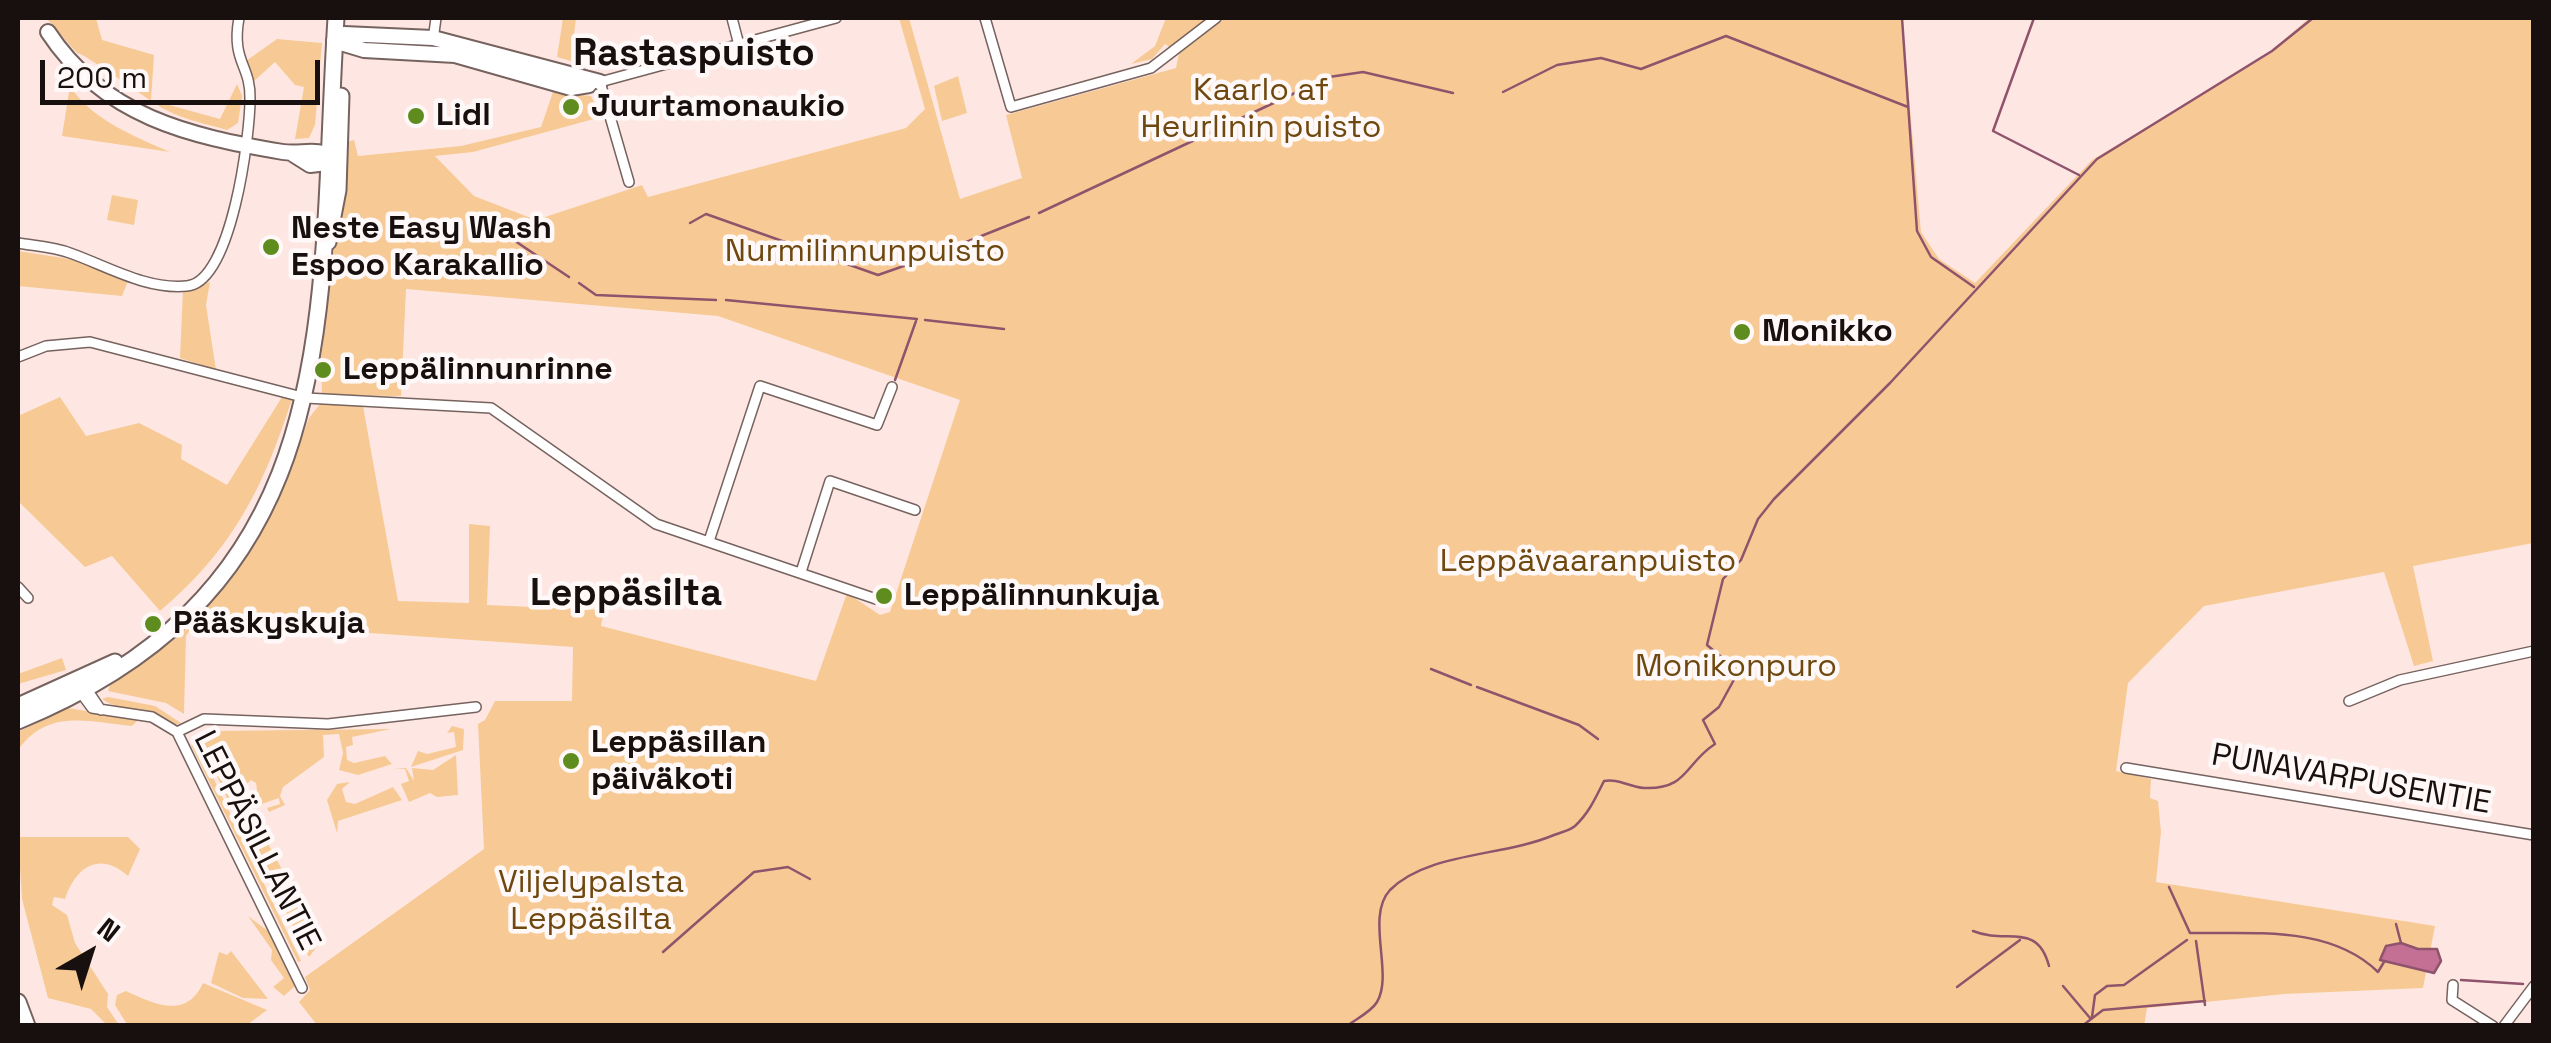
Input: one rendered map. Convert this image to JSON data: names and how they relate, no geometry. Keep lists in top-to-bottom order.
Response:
{
  "streets": {
    "street": ["PUNAVARPUSENTIE", "LEPPÄSILLANTIE"]
  },
  "districts": ["Rastaspuisto", "Leppäsilta"],
  "parks": [
    "Kaarlo af Heurlinin puisto",
    "Nurmilinnunpuisto",
    "Leppävaaranpuisto",
    "Monikonpuro",
    "Viljelypalsta Leppäsilta"
  ],
  "places": [
    "Juurtamonaukio",
    "Lidl",
    "Neste Easy Wash Espoo Karakallio",
    "Monikko",
    "Leppälinnunrinne",
    "Leppälinnunkuja",
    "Pääskyskuja",
    "Leppäsillan päiväkoti"
  ],
  "scale_bar": "200 m",
  "north": "top right"
}
